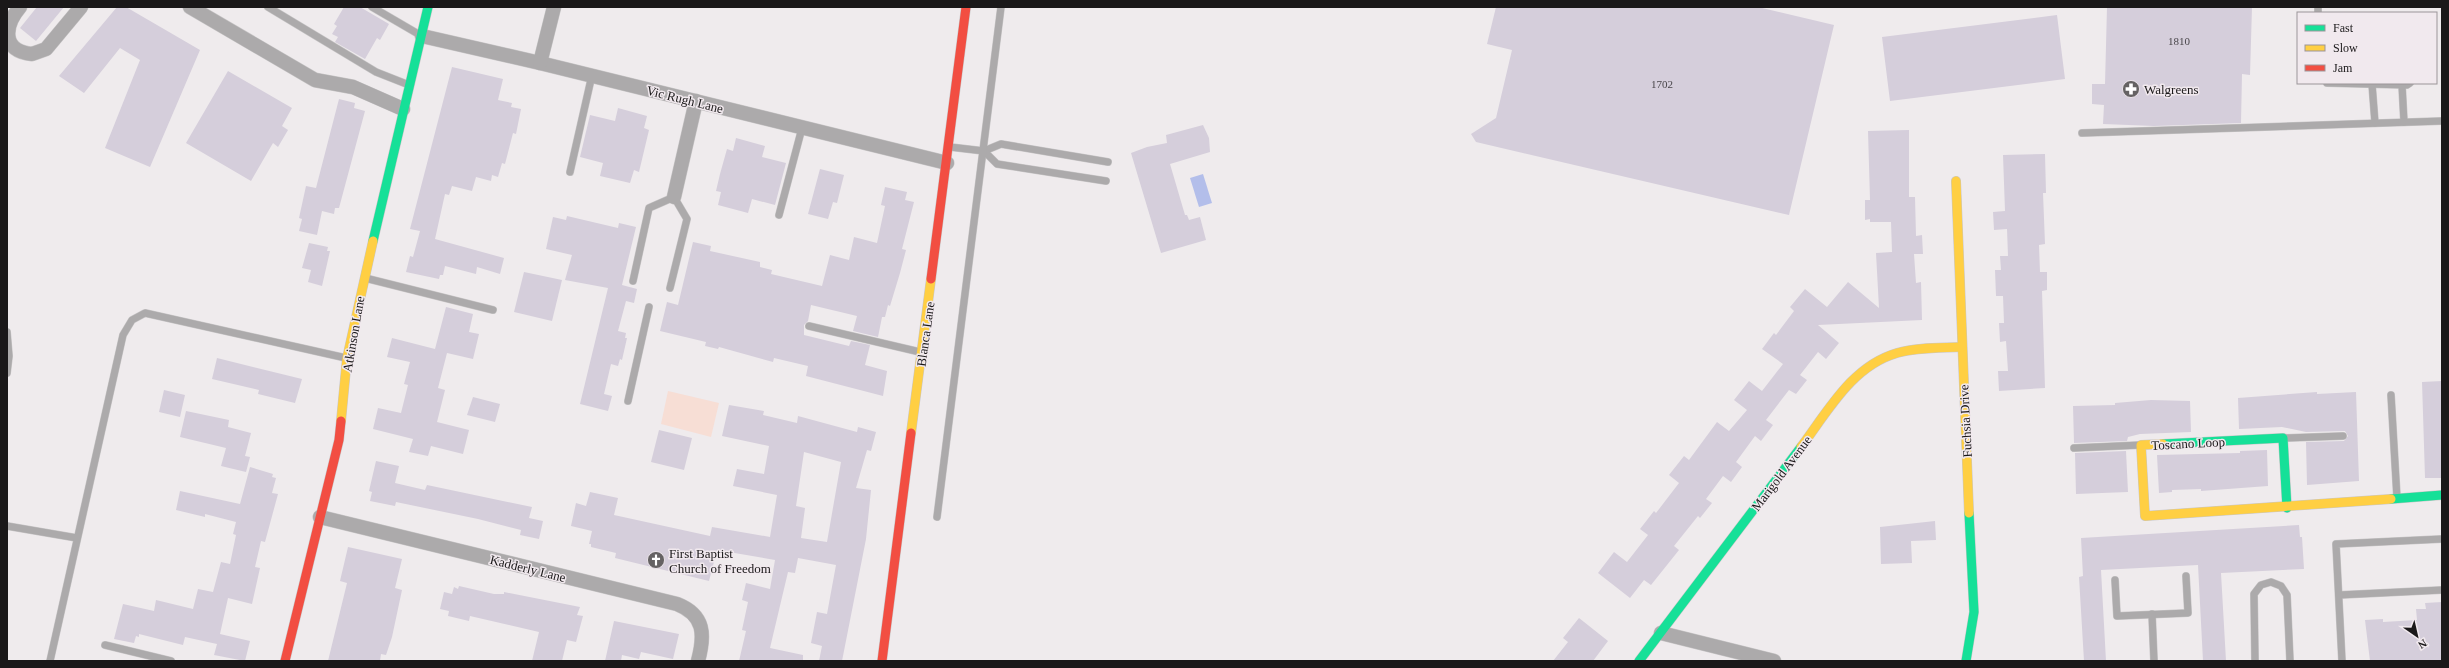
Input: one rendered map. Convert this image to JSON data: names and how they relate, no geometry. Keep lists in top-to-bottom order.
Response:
{
  "streets": {
    "street": [
      "Vic Rugh Lane",
      "Atkinson Lane",
      "Blanca Lane",
      "Fuchsia Drive",
      "Toscano Loop",
      "Marigold Avenue",
      "Kadderly Lane"
    ]
  },
  "crossings": [
    ["Vic Rugh Lane", "Atkinson Lane"],
    ["Vic Rugh Lane", "Blanca Lane"],
    ["Atkinson Lane", "Kadderly Lane"],
    ["Fuchsia Drive", "Marigold Avenue"]
  ],
  "places": {
    "pharmacy": ["Walgreens"],
    "church": ["First Baptist Church of Freedom"]
  },
  "house_numbers": ["1810", "1702"],
  "legend": ["Fast", "Slow", "Jam"],
  "north": "bottom right"
}
